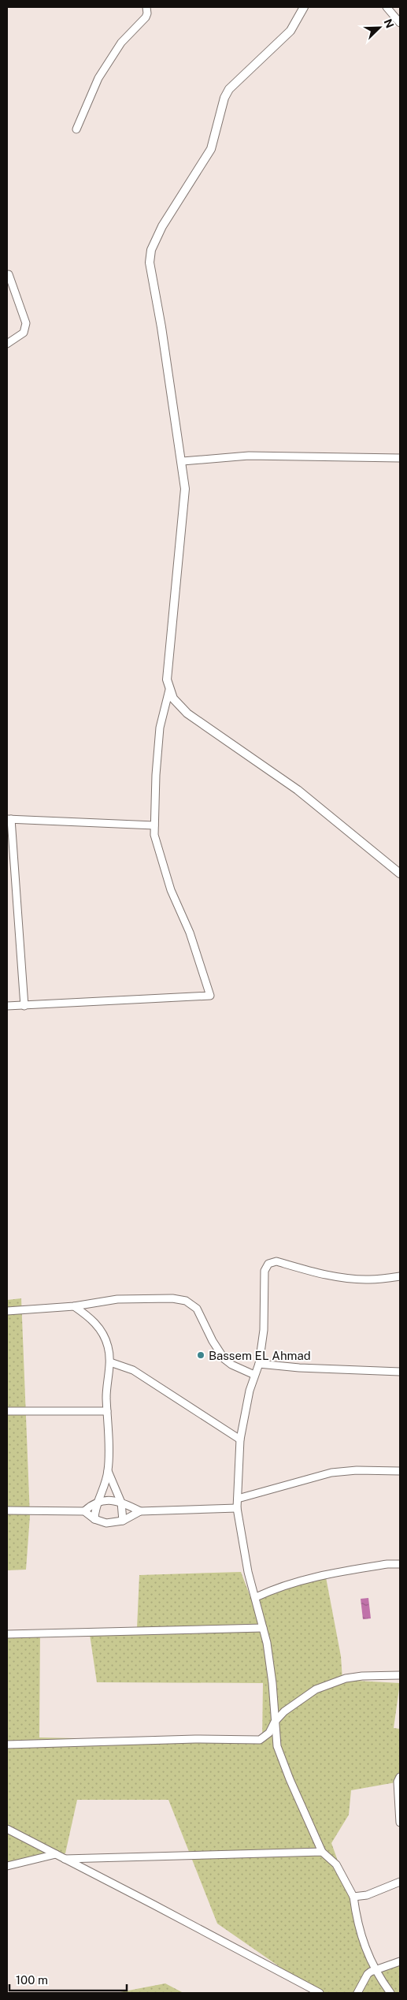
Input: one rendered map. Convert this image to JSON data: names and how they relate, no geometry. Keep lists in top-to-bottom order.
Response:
{
  "places": ["Bassem EL Ahmad"],
  "scale_bar": "100 m",
  "north": "top right"
}
